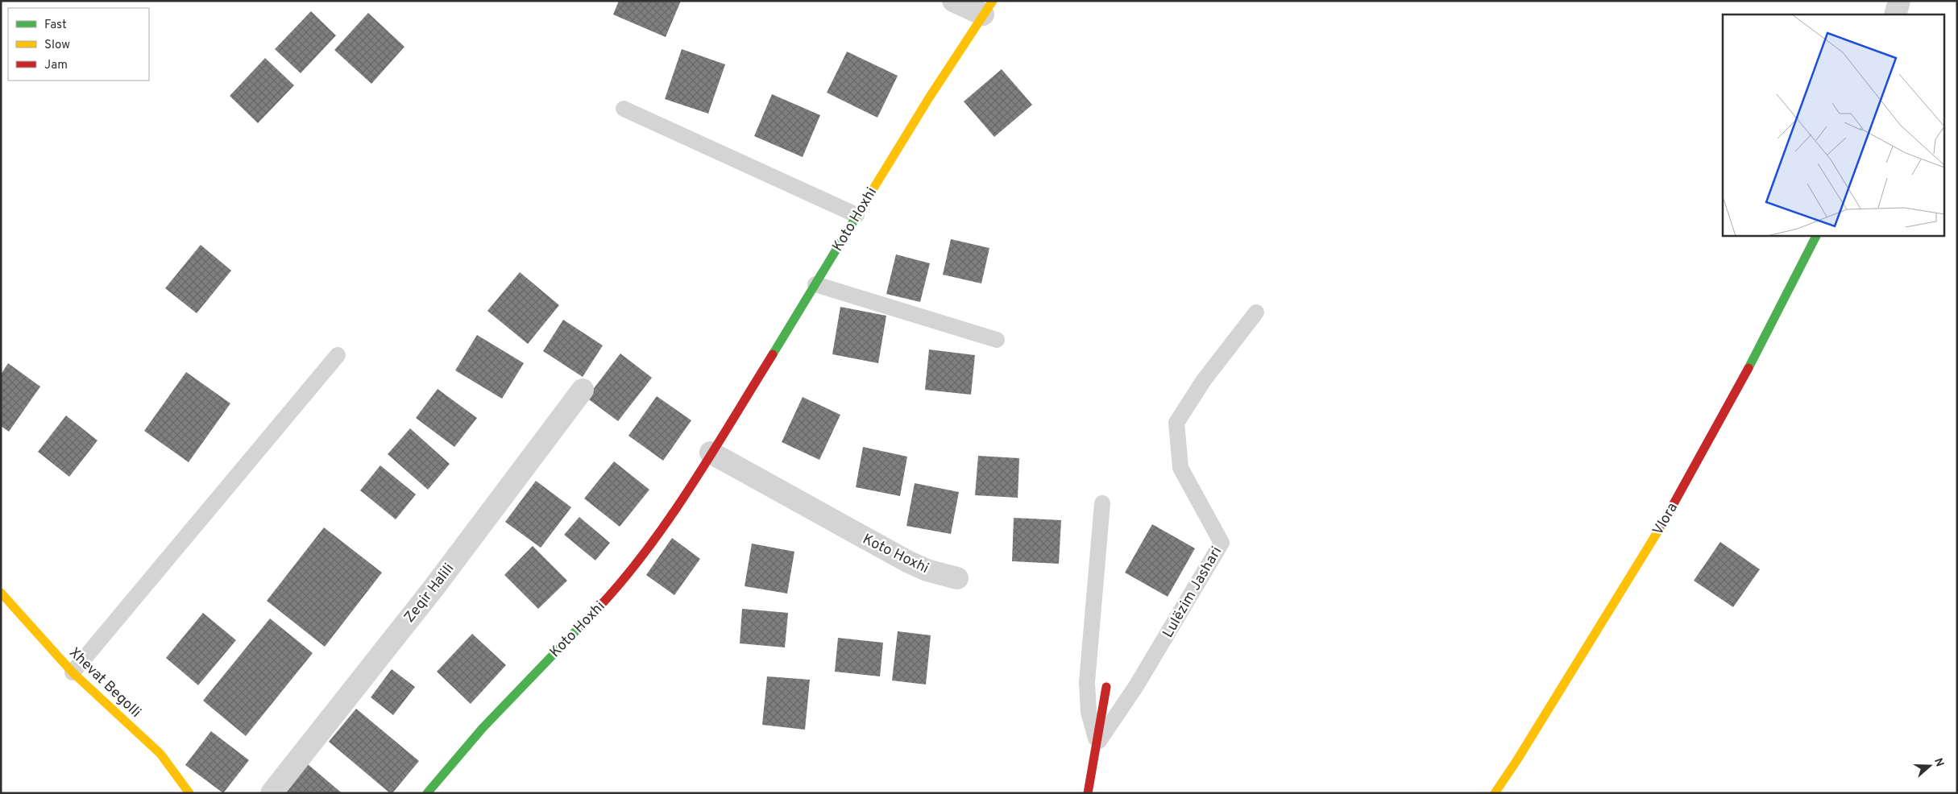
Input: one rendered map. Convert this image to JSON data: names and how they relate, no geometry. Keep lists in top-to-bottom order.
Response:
{
  "streets": {
    "street": [
      "Koto Hoxhi",
      "Vlora",
      "Lulëzim Jashari",
      "Zeqir Halili",
      "Xhevat Begolli"
    ]
  },
  "legend": ["Fast", "Slow", "Jam"],
  "north": "right"
}
